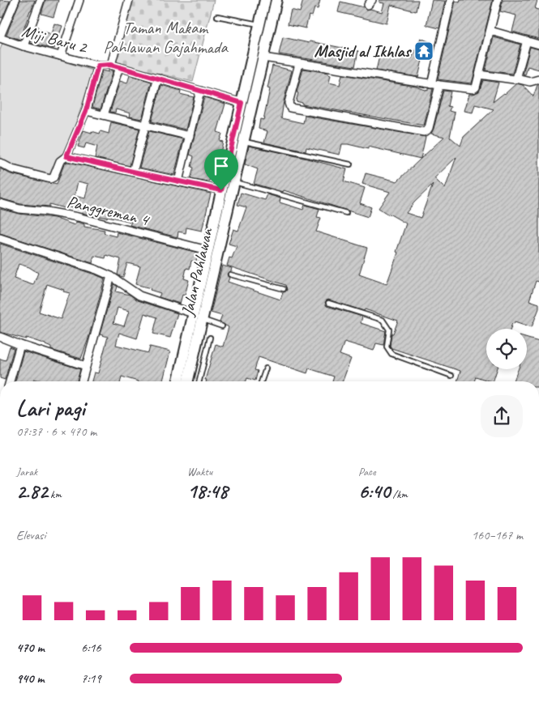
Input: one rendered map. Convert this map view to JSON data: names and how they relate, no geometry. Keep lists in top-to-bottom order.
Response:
{
  "streets": {
    "main road": ["Jalan Pahlawan"],
    "street": ["Miji Baru 2", "Panggreman 4"]
  },
  "crossings": [
    ["Miji Baru 2", "Jalan Pahlawan"],
    ["Panggreman 4", "Jalan Pahlawan"]
  ],
  "parks": ["Taman Makam Pahlawan Gajahmada"],
  "places": {
    "temple": ["Masjid al Ikhlas"]
  },
  "page": {
    "heading": ["Lari pagi", "07:37 · 6 × 470 m"],
    "stats": [
      ["Jarak", "2.82 km"],
      ["Waktu", "18:48"],
      ["Pace", "6:40 /km"]
    ],
    "chart": ["Elevasi", "160–167 m"],
    "list": [
      {
        "name": "470 m",
        "note": "6:16"
      },
      {
        "name": "940 m",
        "note": "7:19"
      }
    ]
  }
}
